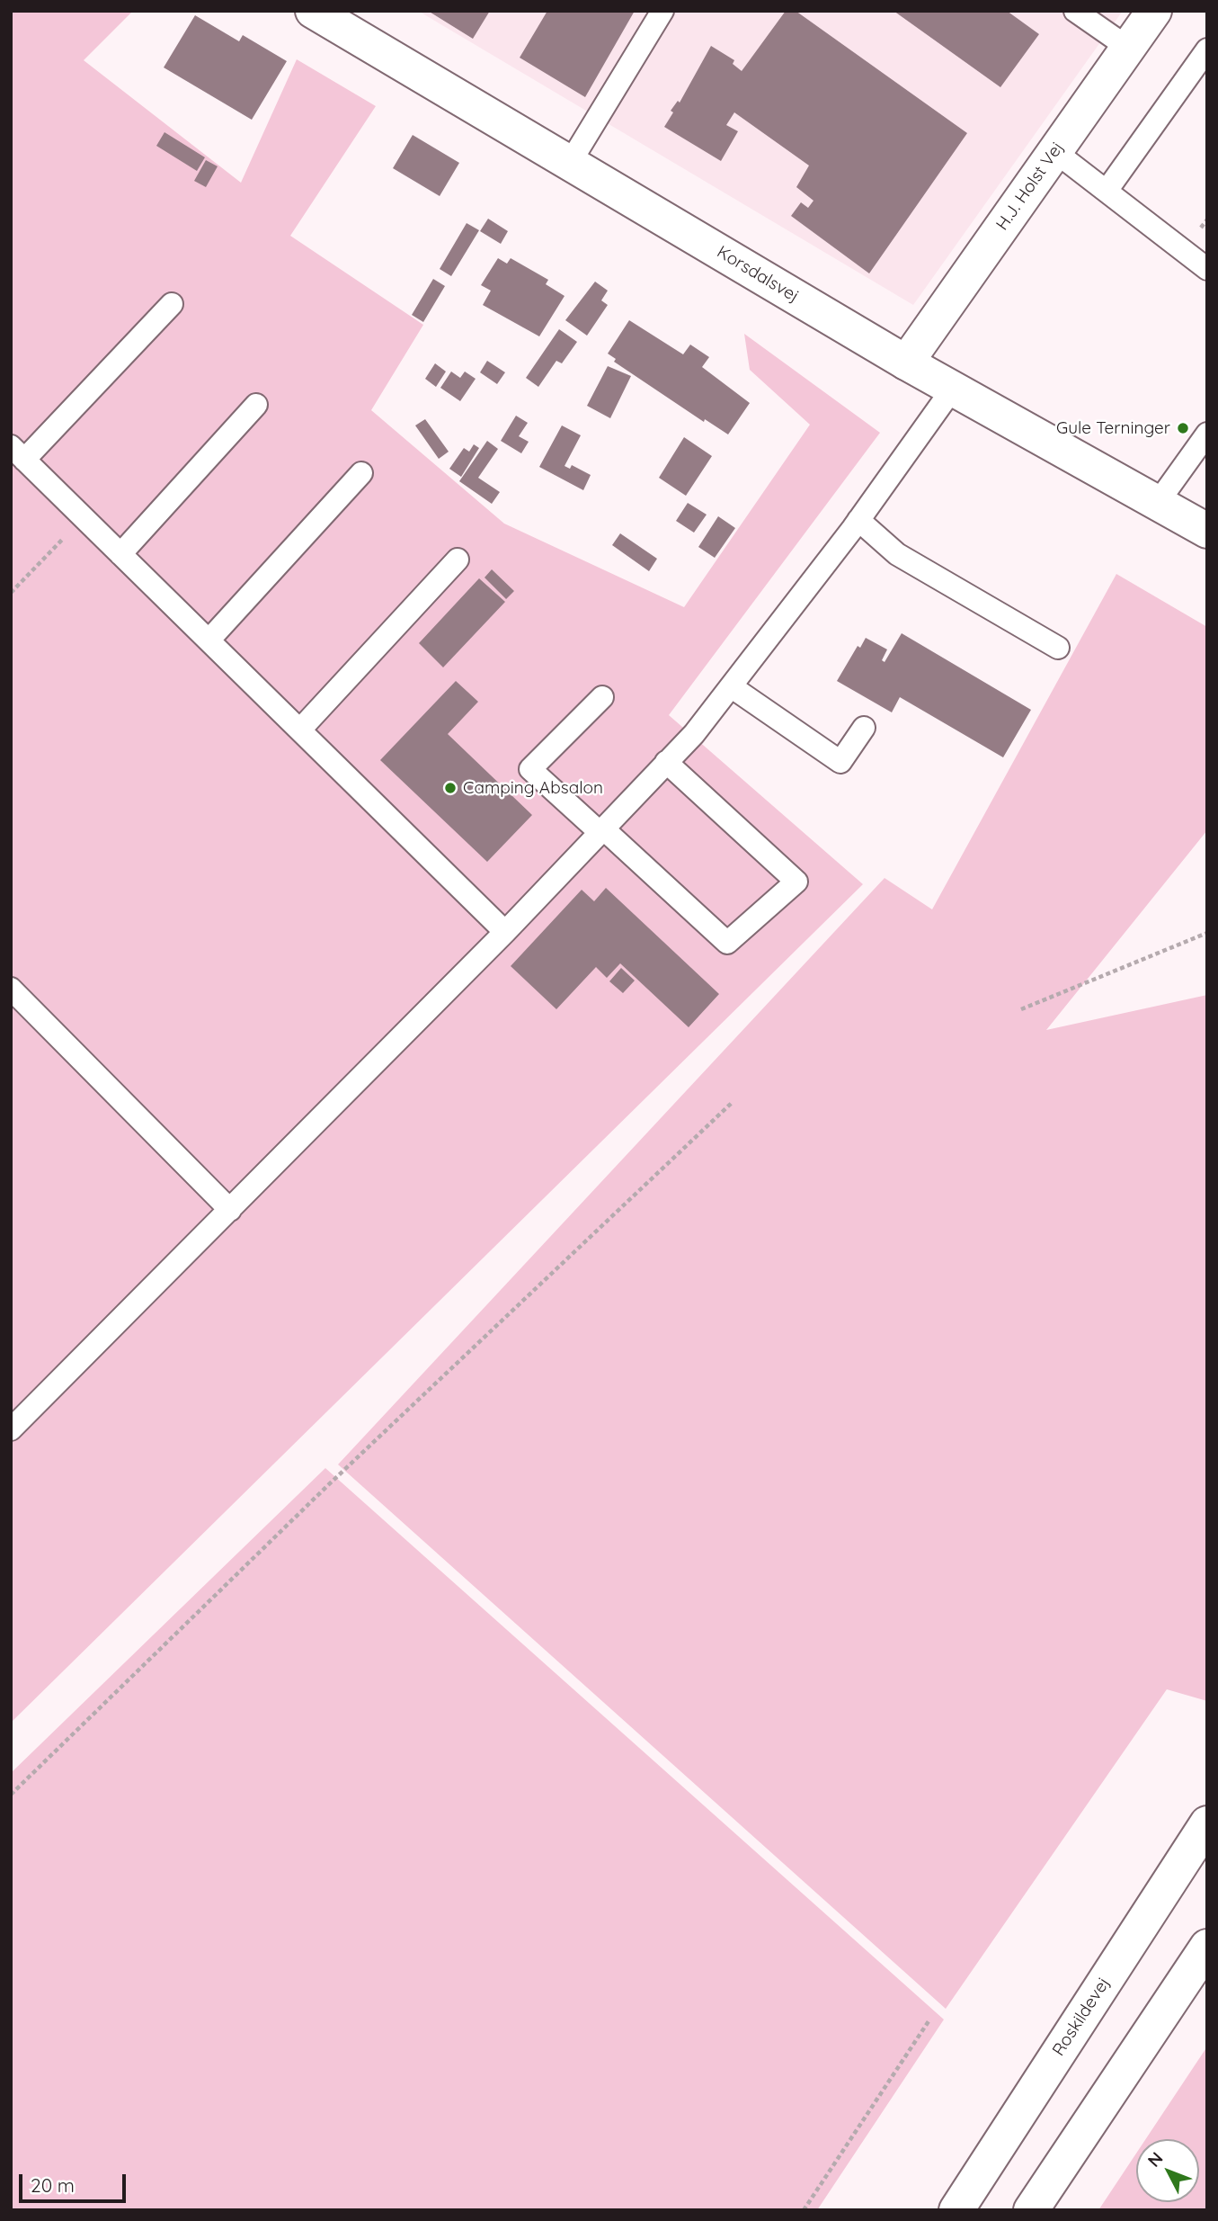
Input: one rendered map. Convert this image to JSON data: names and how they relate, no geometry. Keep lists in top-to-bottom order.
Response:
{
  "streets": {
    "street": ["H.J. Holst Vej", "Korsdalsvej", "Roskildevej"]
  },
  "crossings": [
    ["H.J. Holst Vej", "Korsdalsvej"]
  ],
  "places": ["Gule Terninger", "Camping Absalon"],
  "scale_bar": "20 m",
  "north": "top left"
}
